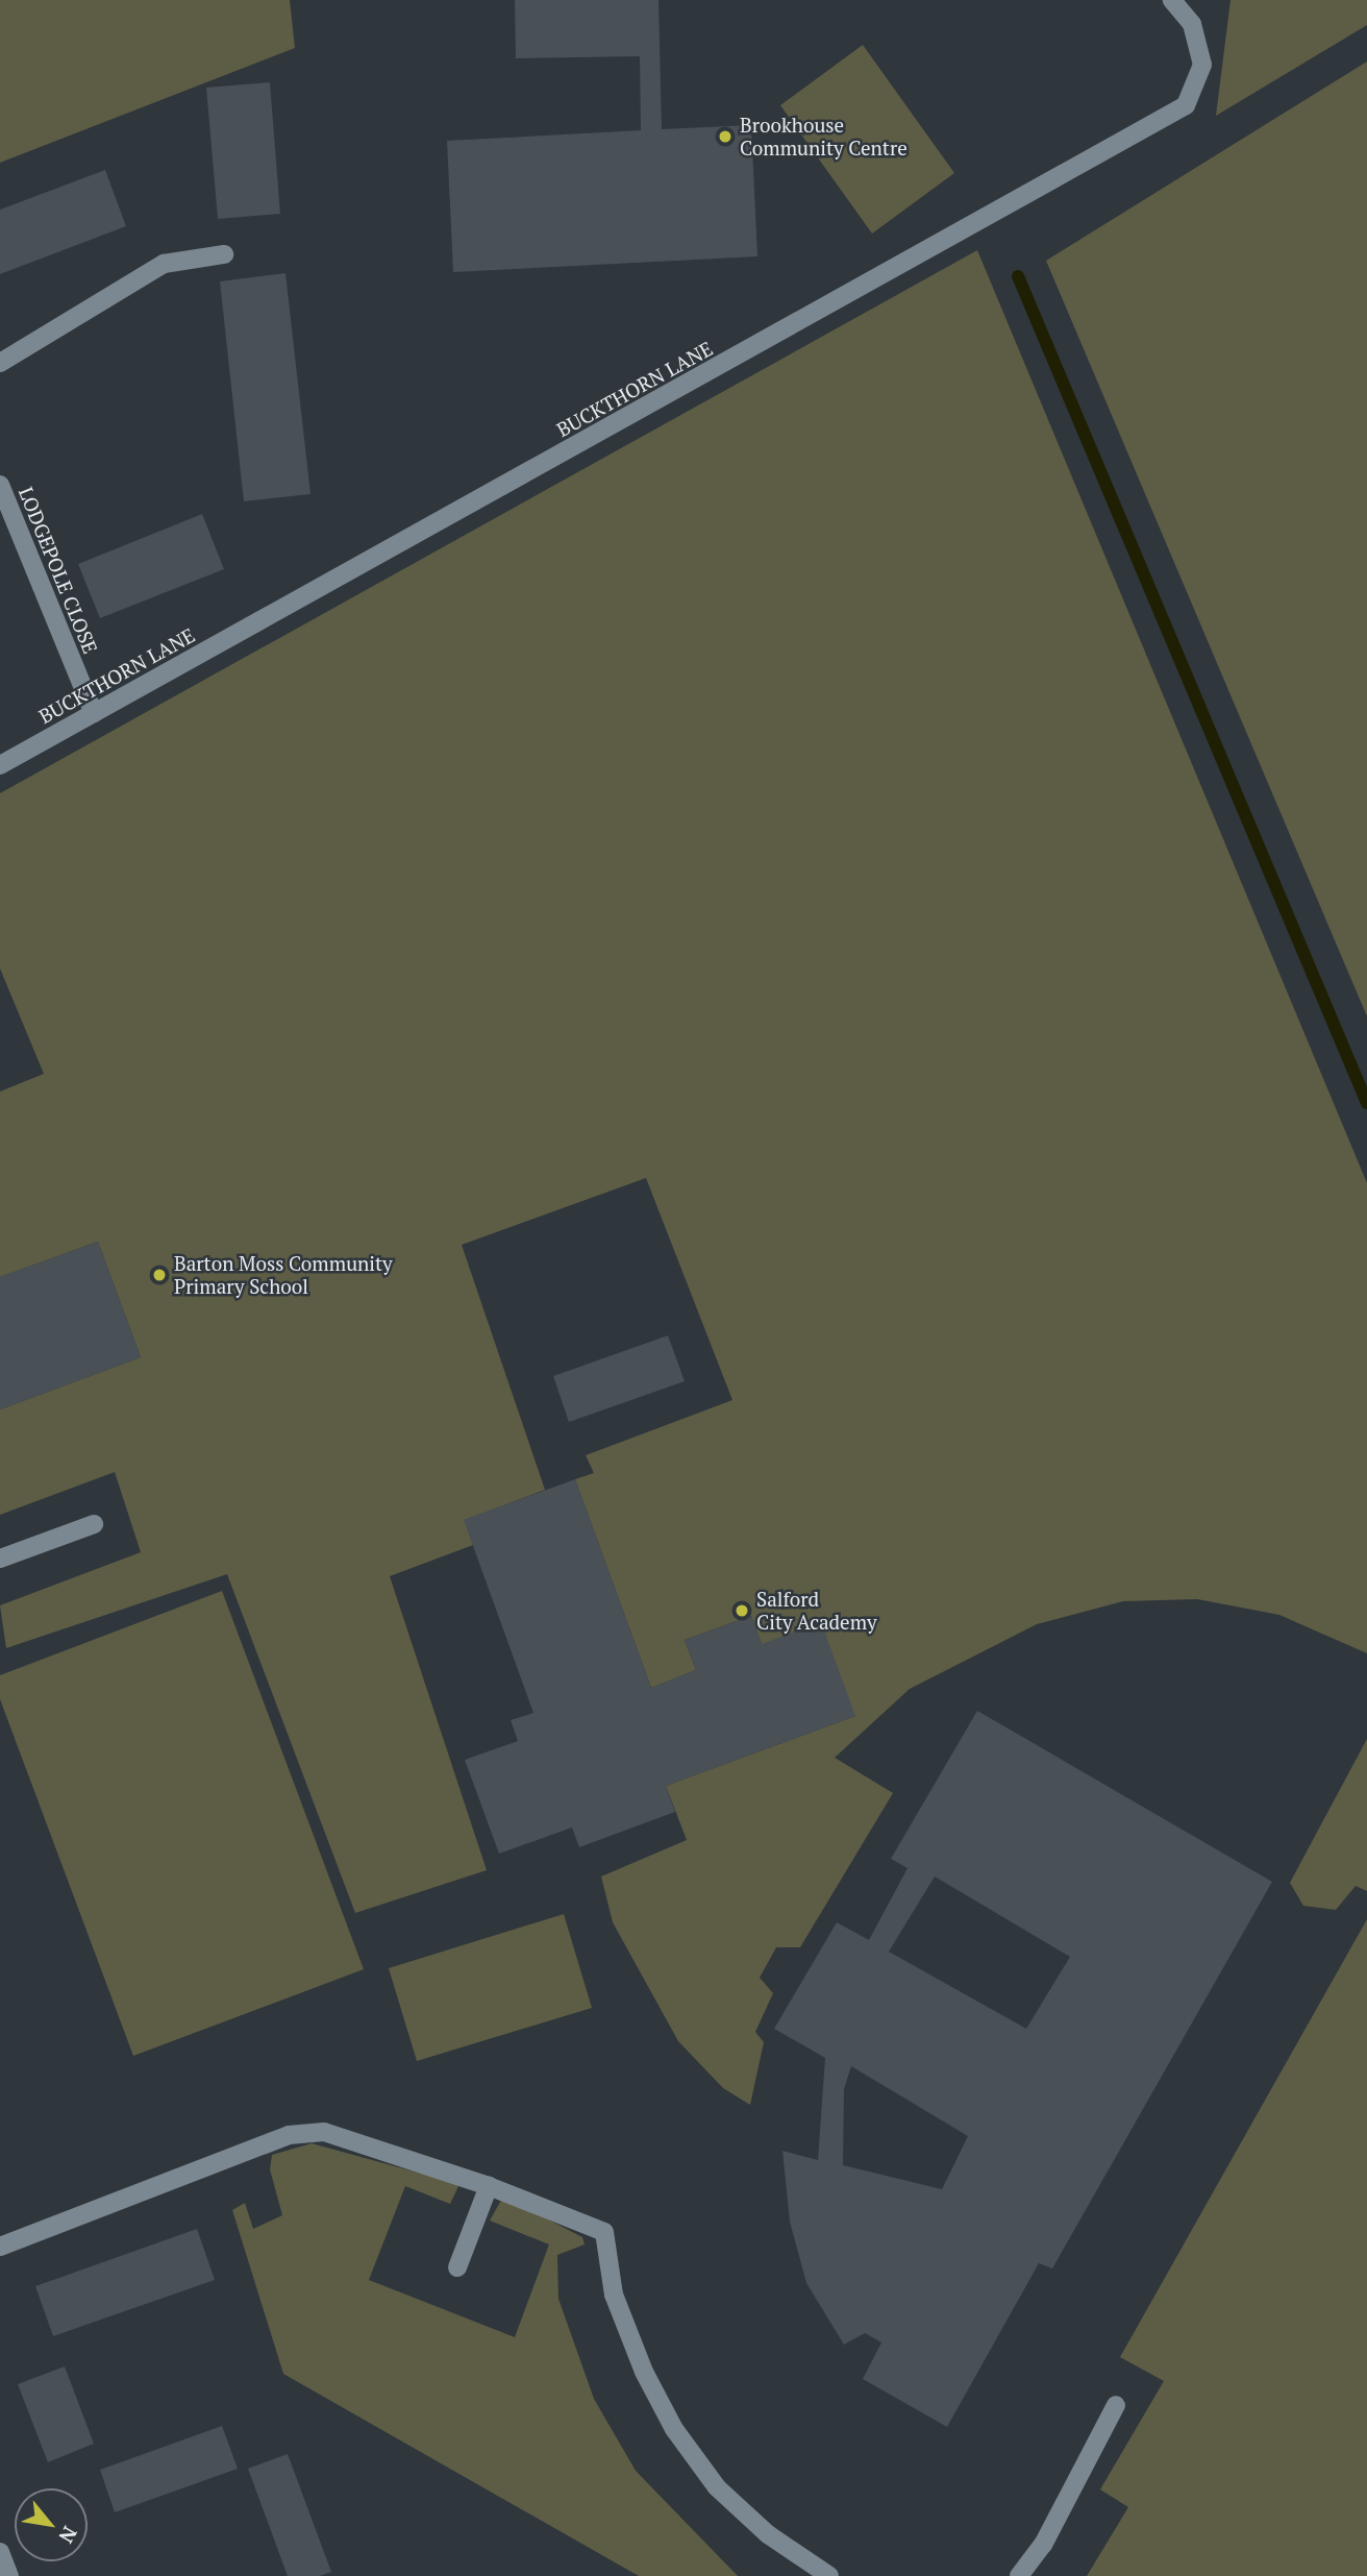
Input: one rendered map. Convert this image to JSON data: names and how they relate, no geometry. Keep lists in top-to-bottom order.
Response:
{
  "streets": {
    "street": ["BUCKTHORN LANE", "LODGEPOLE CLOSE"]
  },
  "crossings": [
    ["BUCKTHORN LANE", "LODGEPOLE CLOSE"]
  ],
  "places": ["Brookhouse Community Centre", "Barton Moss Community Primary School", "Salford City Academy"],
  "north": "bottom right"
}
